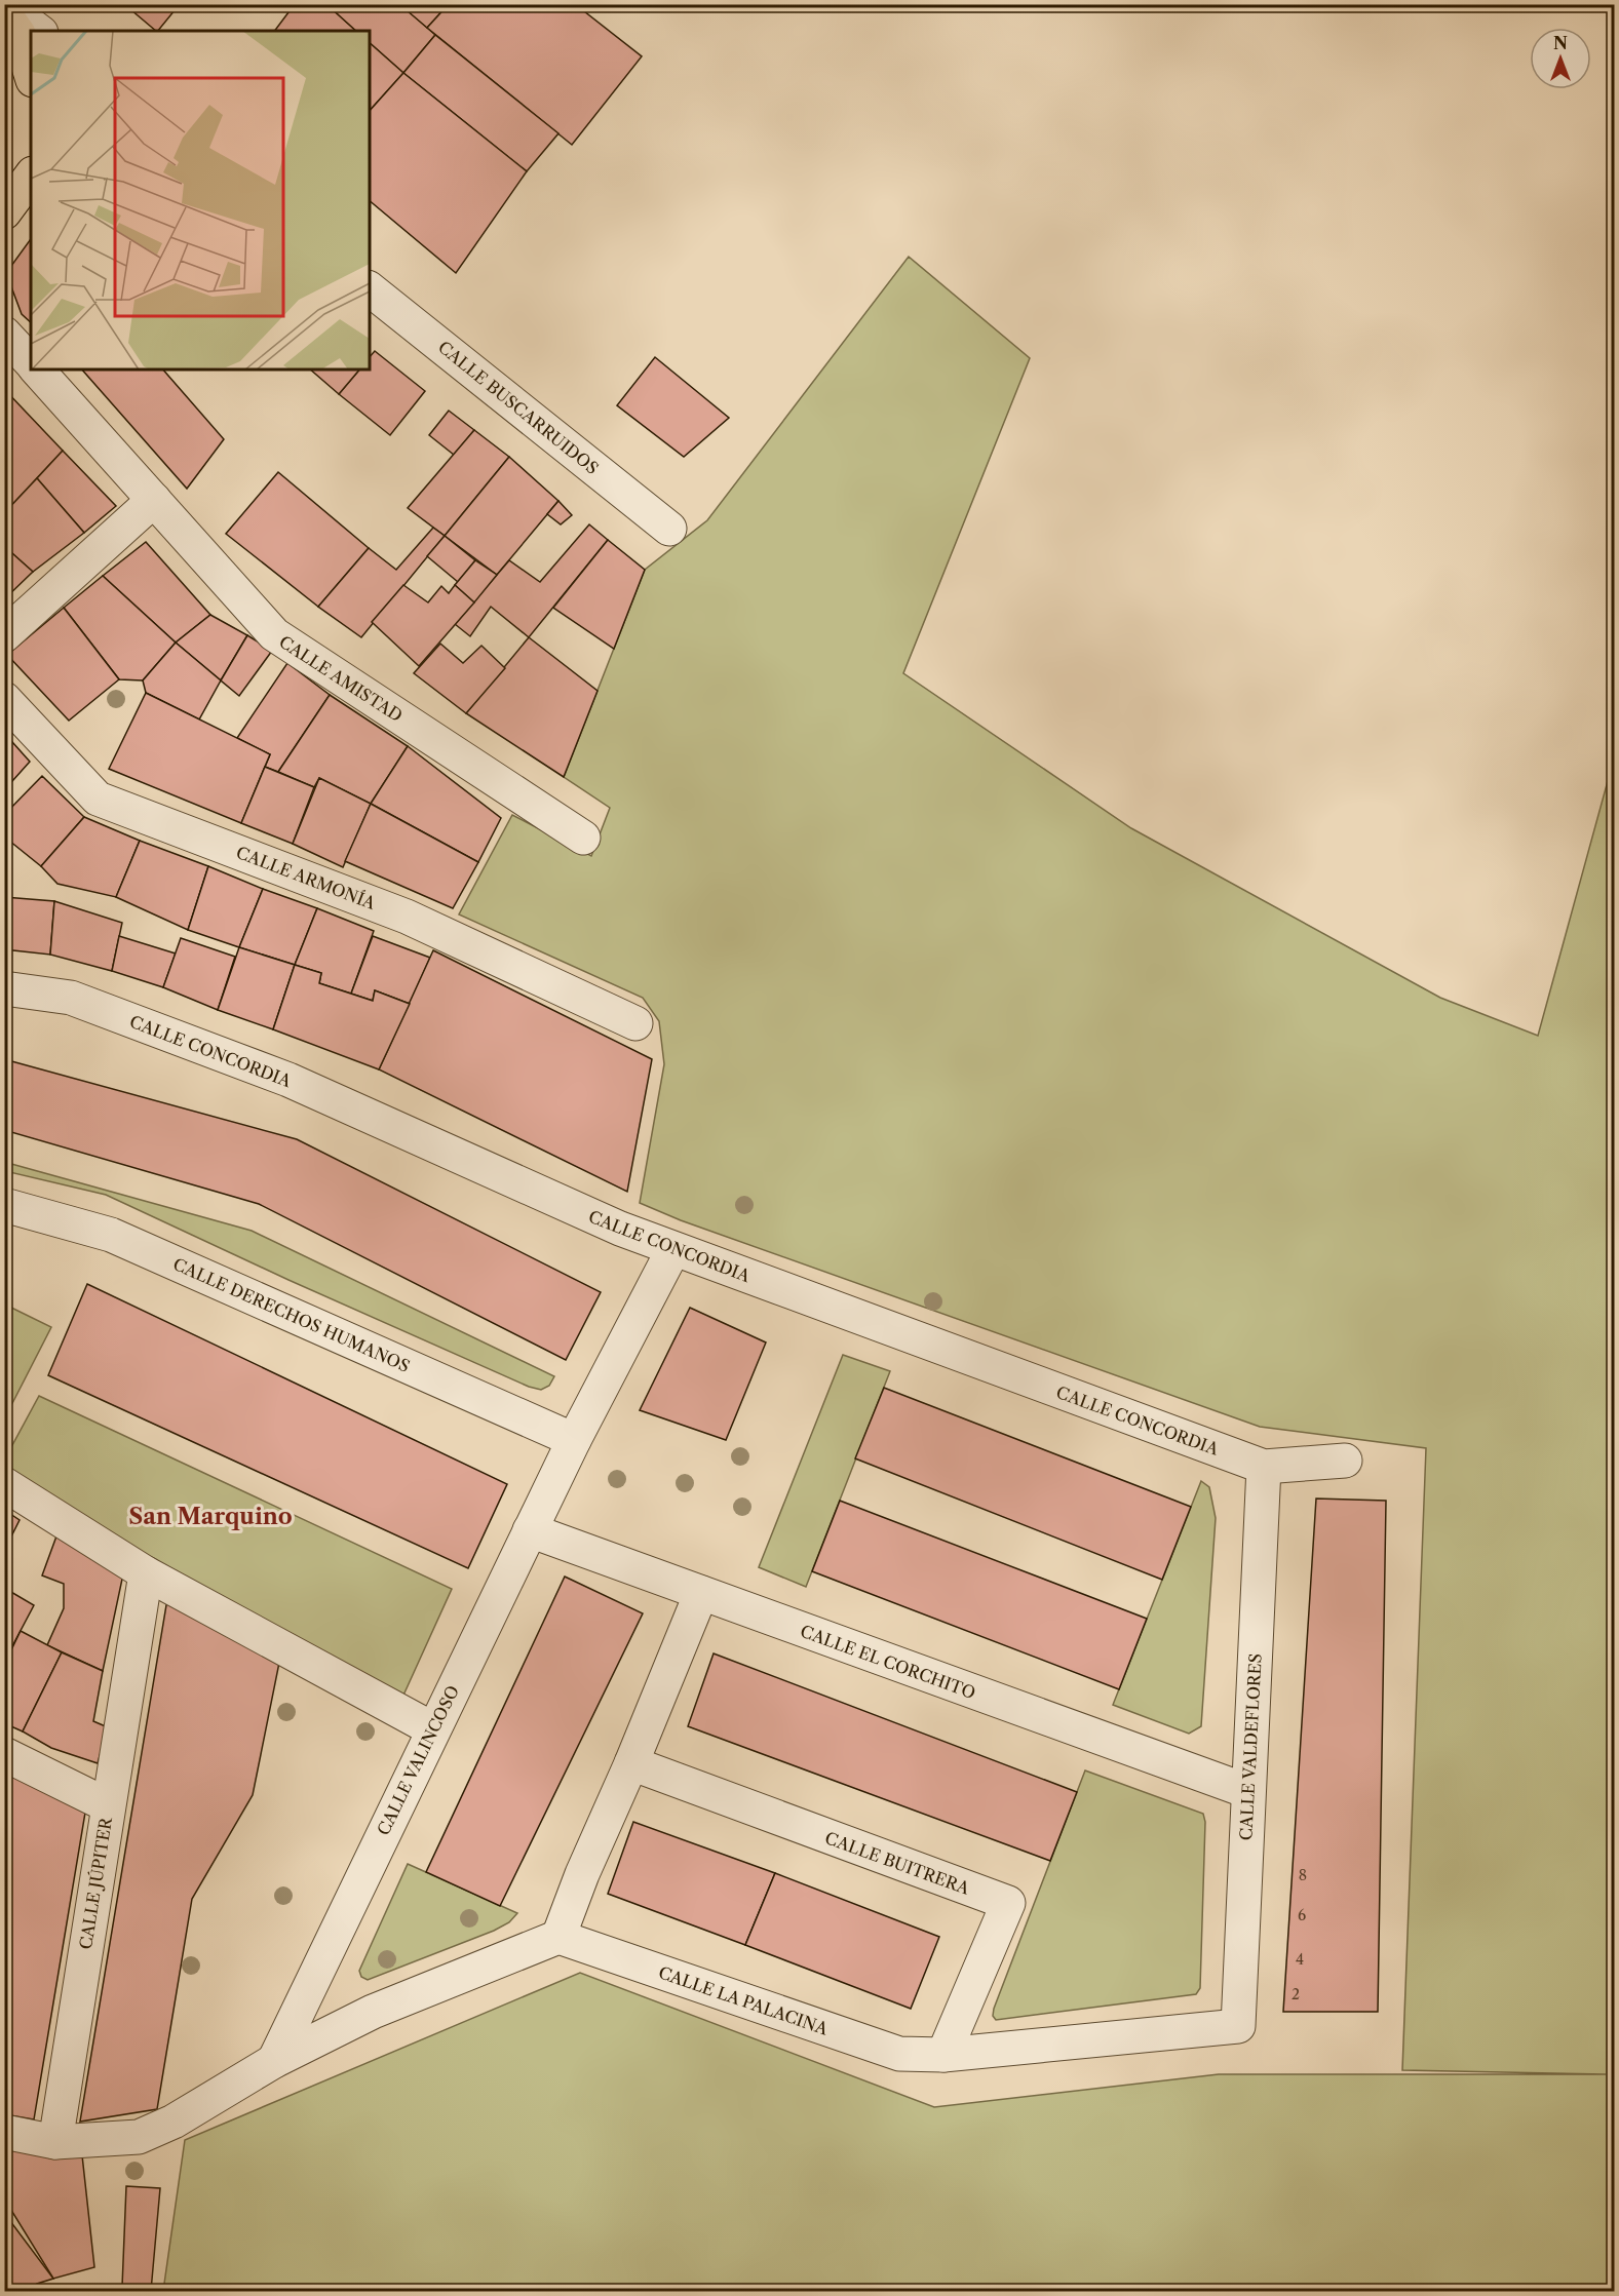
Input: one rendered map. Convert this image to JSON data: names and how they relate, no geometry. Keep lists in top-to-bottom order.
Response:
{
  "streets": {
    "street": [
      "CALLE BUSCARRUIDOS",
      "CALLE AMISTAD",
      "CALLE ARMONÍA",
      "CALLE CONCORDIA",
      "CALLE DERECHOS HUMANOS",
      "CALLE EL CORCHITO",
      "CALLE VALDEFLORES",
      "CALLE VALINCOSO",
      "CALLE BUITRERA",
      "CALLE JÚPITER",
      "CALLE LA PALACINA"
    ]
  },
  "crossings": [
    ["CALLE CONCORDIA", "CALLE VALDEFLORES"],
    ["CALLE CONCORDIA", "CALLE VALINCOSO"],
    ["CALLE DERECHOS HUMANOS", "CALLE VALINCOSO"],
    ["CALLE EL CORCHITO", "CALLE VALDEFLORES"],
    ["CALLE EL CORCHITO", "CALLE VALINCOSO"],
    ["CALLE VALDEFLORES", "CALLE LA PALACINA"],
    ["CALLE BUITRERA", "CALLE LA PALACINA"]
  ],
  "districts": ["San Marquino"],
  "house_numbers": [
    "8",
    "6",
    "4",
    "2"
  ],
  "north": "top"
}
